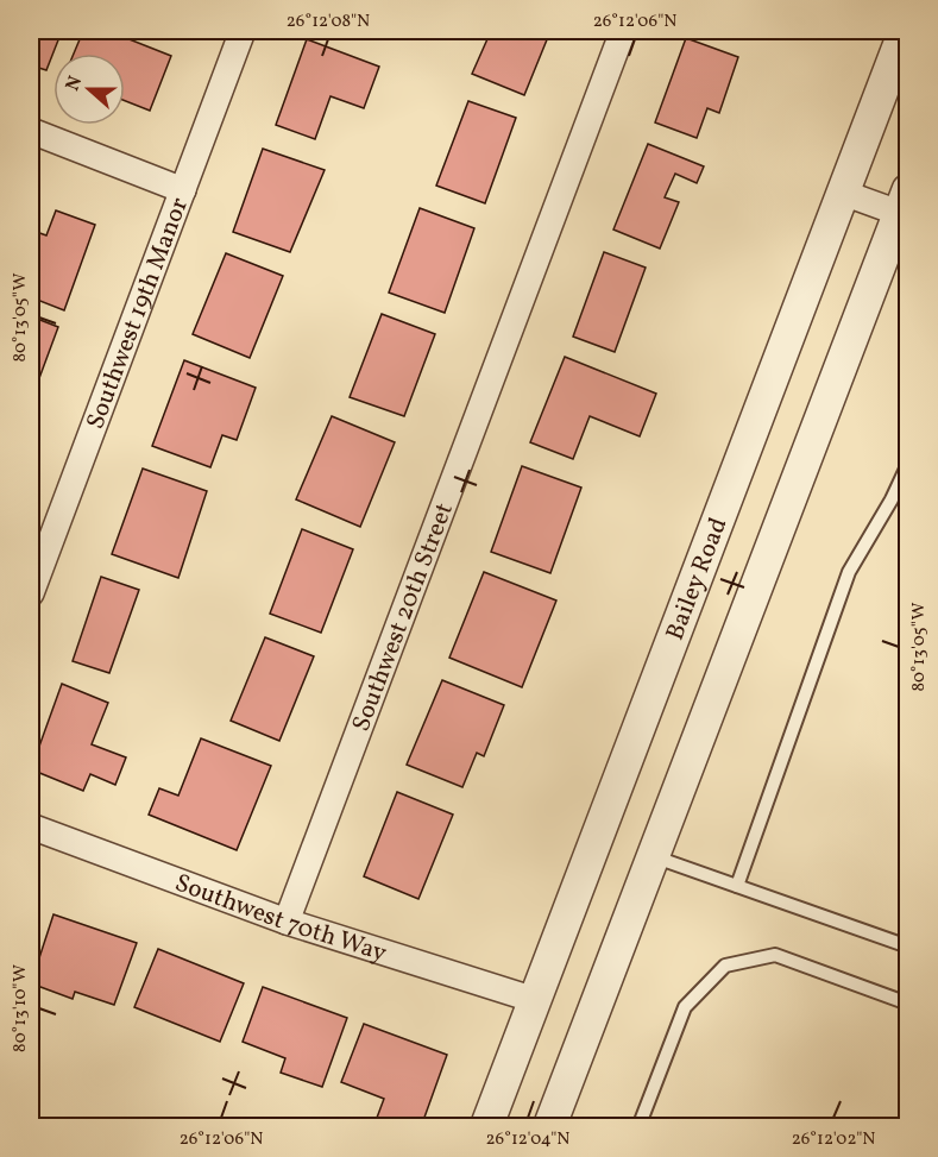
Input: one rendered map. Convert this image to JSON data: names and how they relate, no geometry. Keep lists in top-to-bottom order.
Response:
{
  "streets": {
    "street": [
      "Southwest 19th Manor",
      "Bailey Road",
      "Southwest 20th Street",
      "Southwest 70th Way"
    ]
  },
  "crossings": [
    ["Bailey Road", "Southwest 70th Way"],
    ["Southwest 20th Street", "Southwest 70th Way"]
  ],
  "north": "left",
  "coordinates": [
    "26°12'08\"N",
    "26°12'06\"N",
    "80°13'05\"W",
    "80°13'10\"W",
    "26°12'04\"N",
    "26°12'02\"N"
  ]
}
